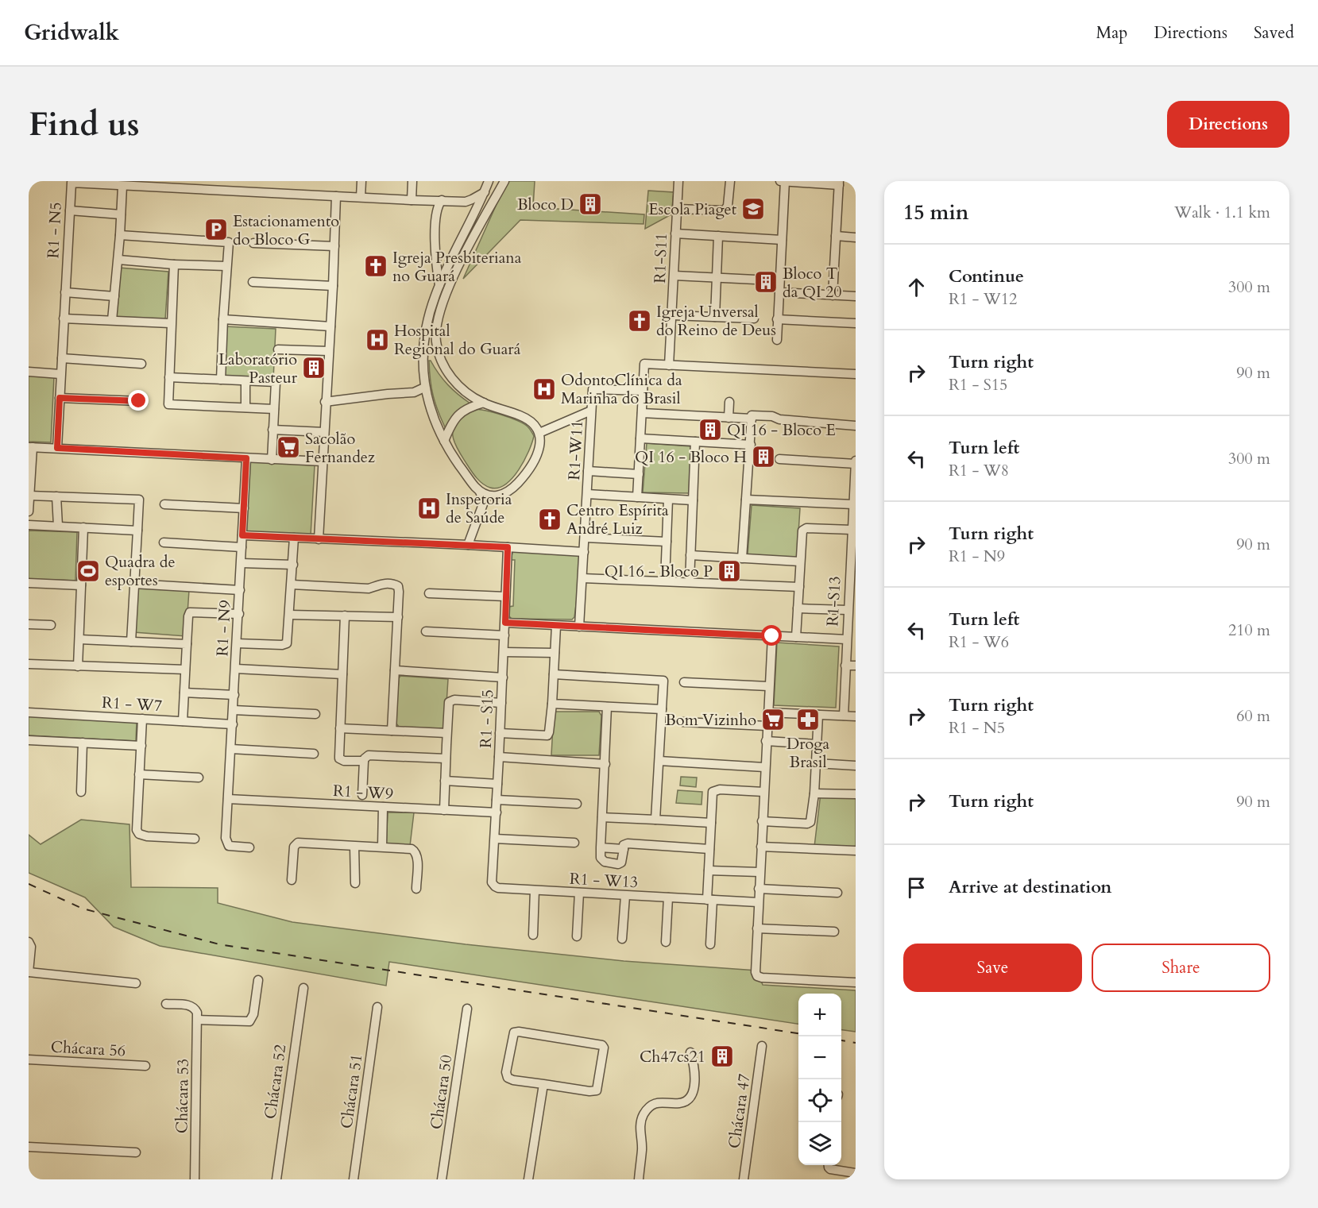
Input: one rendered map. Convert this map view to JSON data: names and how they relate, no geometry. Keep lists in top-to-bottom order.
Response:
{
  "streets": {
    "street": [
      "R1 - N5",
      "R1-S11",
      "R1-W11",
      "R1-S13",
      "R1 - N9",
      "R1 - W7",
      "R1 - S15",
      "R1 - W9",
      "R1 - W13",
      "Chácara 56",
      "Chácara 52",
      "Chácara 51",
      "Chácara 50",
      "Chácara 53",
      "Chácara 47"
    ]
  },
  "crossings": [
    ["R1 - N9", "R1 - W7"],
    ["R1 - N9", "R1 - W9"],
    ["R1 - S15", "R1 - W9"],
    ["R1 - S15", "R1 - W13"]
  ],
  "places": {
    "building": [
      "Bloco D",
      "Bloco T da QI 20",
      "Laboratório Pasteur",
      "QI 16 - Bloco E",
      "QI 16 - Bloco H",
      "QI 16 - Bloco P",
      "Ch47cs21"
    ],
    "school or university": ["Escola Piaget"],
    "parking": ["Estacionamento do Bloco G"],
    "church": ["Igreja Presbiteriana no Guará", "Igreja Unversal do Reino de Deus", "Centro Espírita André Luiz"],
    "hospital": ["Hospital Regional do Guará", "OdontoClínica da Marinha do Brasil", "Inspetoria de Saúde"],
    "supermarket": ["Sacolão Fernandez", "Bom Vizinho"],
    "sports": ["Quadra de esportes"],
    "pharmacy": ["Droga Brasil"]
  },
  "page": {
    "header": "Gridwalk",
    "nav": ["Map", "Directions", "Saved"],
    "buttons": [
      "Directions",
      ["Save", "Share"]
    ],
    "title": "Find us",
    "heading": ["15 min", "Walk · 1.1 km"],
    "list": [
      ["Continue", "R1 - W12", "300 m"],
      ["Turn right", "R1 - S15", "90 m"],
      ["Turn left", "R1 - W8", "300 m"],
      ["Turn right", "R1 - N9", "90 m"],
      ["Turn left", "R1 - W6", "210 m"],
      ["Turn right", "R1 - N5", "60 m"],
      ["Turn right", "90 m"],
      "Arrive at destination"
    ],
    "map_buttons": ["+", "−"]
  }
}
